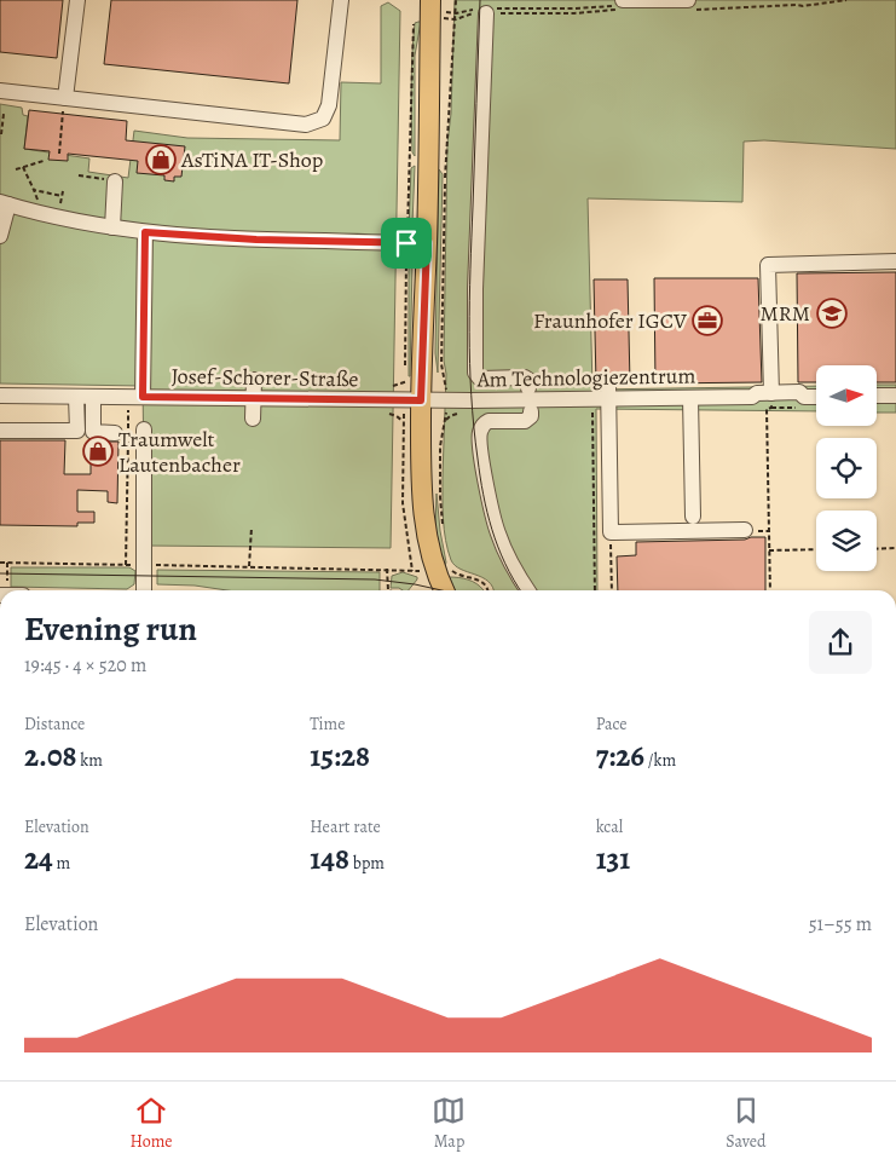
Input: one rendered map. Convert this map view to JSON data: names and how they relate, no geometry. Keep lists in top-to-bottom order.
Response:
{
  "streets": {
    "street": ["Josef-Schorer-Straße", "Am Technologiezentrum"]
  },
  "crossings": [
    ["Josef-Schorer-Straße", "Am Technologiezentrum"]
  ],
  "places": {
    "shop": ["AsTiNA IT-Shop", "Traumwelt Lautenbacher"],
    "school or university": ["MRM"],
    "office": ["Fraunhofer IGCV"]
  },
  "north": "right",
  "page": {
    "heading": ["Evening run", "19:45 · 4 × 520 m"],
    "stats": [
      ["Distance", "2.08 km"],
      ["Time", "15:28"],
      ["Pace", "7:26 /km"],
      ["Elevation", "24 m"],
      ["Heart rate", "148 bpm"],
      ["kcal", "131"]
    ],
    "chart": ["Elevation", "51–55 m"],
    "tabs": ["Home", "Map", "Saved"]
  }
}
